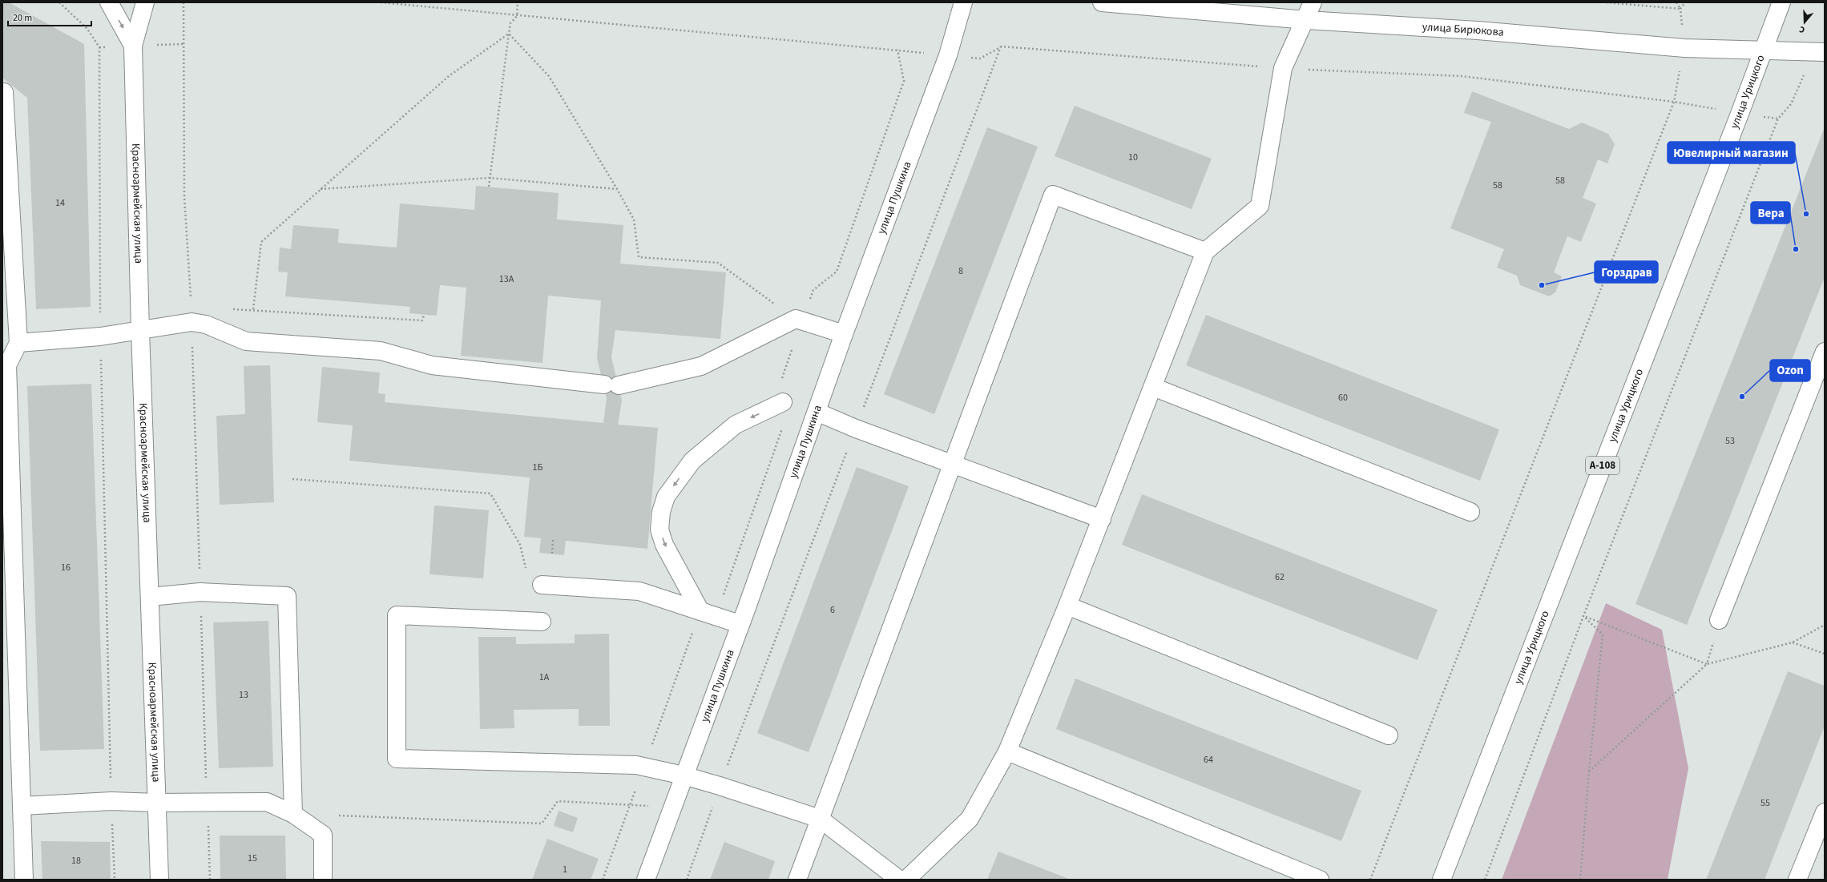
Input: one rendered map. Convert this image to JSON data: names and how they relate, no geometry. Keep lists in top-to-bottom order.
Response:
{
  "streets": {
    "main road": [
      "улица Бирюкова",
      "улица Урицкого",
      "улица Пушкина",
      "Красноармейская улица",
      "А-108"
    ]
  },
  "crossings": [
    ["улица Бирюкова", "улица Урицкого"]
  ],
  "places": [
    "Ювелирный магазин",
    "Вера",
    "Горздрав",
    "Ozon"
  ],
  "house_numbers": [
    "10",
    "58",
    "58",
    "14",
    "8",
    "13А",
    "60",
    "53",
    "1Б",
    "16",
    "62",
    "6",
    "1А",
    "13",
    "64",
    "55",
    "15",
    "18",
    "1"
  ],
  "scale_bar": "20 m",
  "north": "bottom"
}
